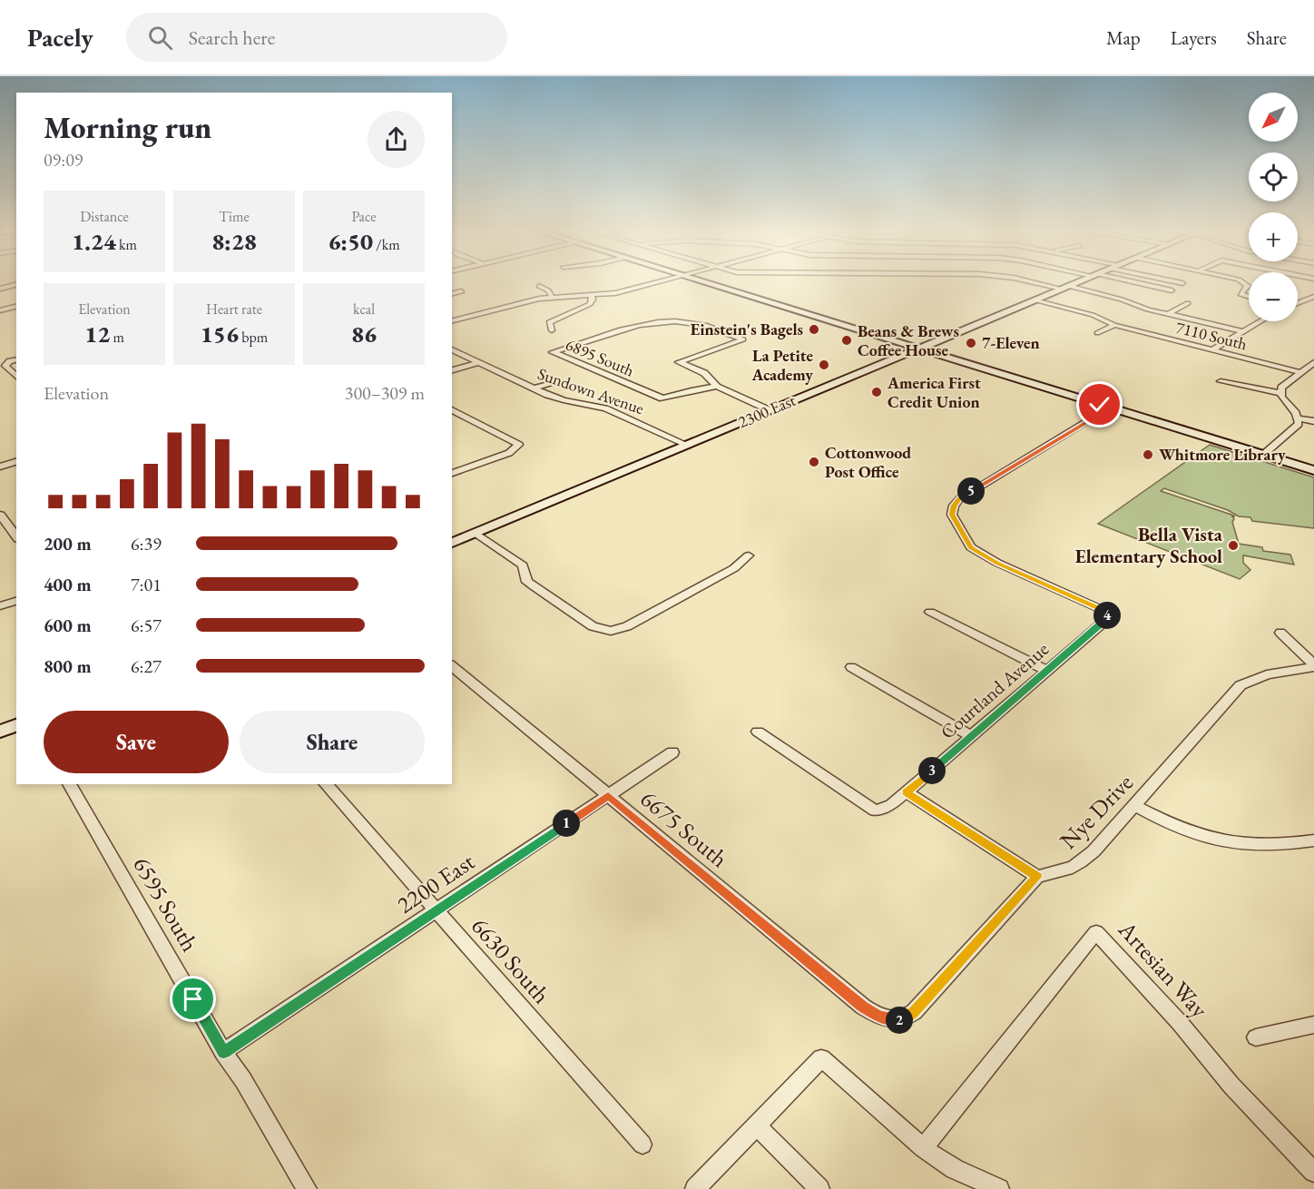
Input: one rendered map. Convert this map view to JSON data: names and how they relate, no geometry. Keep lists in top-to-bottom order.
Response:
{
  "streets": {
    "street": [
      "7110 South",
      "6895 South",
      "Sundown Avenue",
      "2300 East",
      "Courtland Avenue",
      "Nye Drive",
      "6675 South",
      "2200 East",
      "6595 South",
      "6630 South",
      "Artesian Way"
    ]
  },
  "crossings": [
    ["7110 South", "2300 East"],
    ["6895 South", "2300 East"],
    ["Sundown Avenue", "2300 East"],
    ["Nye Drive", "6675 South"],
    ["6675 South", "2200 East"],
    ["2200 East", "6595 South"],
    ["2200 East", "6630 South"]
  ],
  "places": [
    "Einstein's Bagels",
    "Beans & Brews Coffee House",
    "7-Eleven",
    "La Petite Academy",
    "America First Credit Union",
    "Whitmore Library",
    "Cottonwood Post Office",
    "Bella Vista Elementary School"
  ],
  "north": "bottom left",
  "page": {
    "header": "Pacely",
    "search": "Search here",
    "nav": ["Map", "Layers", "Share"],
    "map_buttons": ["+", "−"],
    "heading": ["Morning run", "09:09"],
    "stats": [
      ["Distance", "1.24 km"],
      ["Time", "8:28"],
      ["Pace", "6:50 /km"],
      ["Elevation", "12 m"],
      ["Heart rate", "156 bpm"],
      ["kcal", "86"]
    ],
    "chart": ["Elevation", "300–309 m"],
    "pins": [
      "5",
      "4",
      "3",
      "1",
      "2"
    ],
    "list": [
      {
        "name": "200 m",
        "note": "6:39"
      },
      {
        "name": "400 m",
        "note": "7:01"
      },
      {
        "name": "600 m",
        "note": "6:57"
      },
      {
        "name": "800 m",
        "note": "6:27"
      }
    ],
    "buttons": ["Save", "Share"]
  }
}
